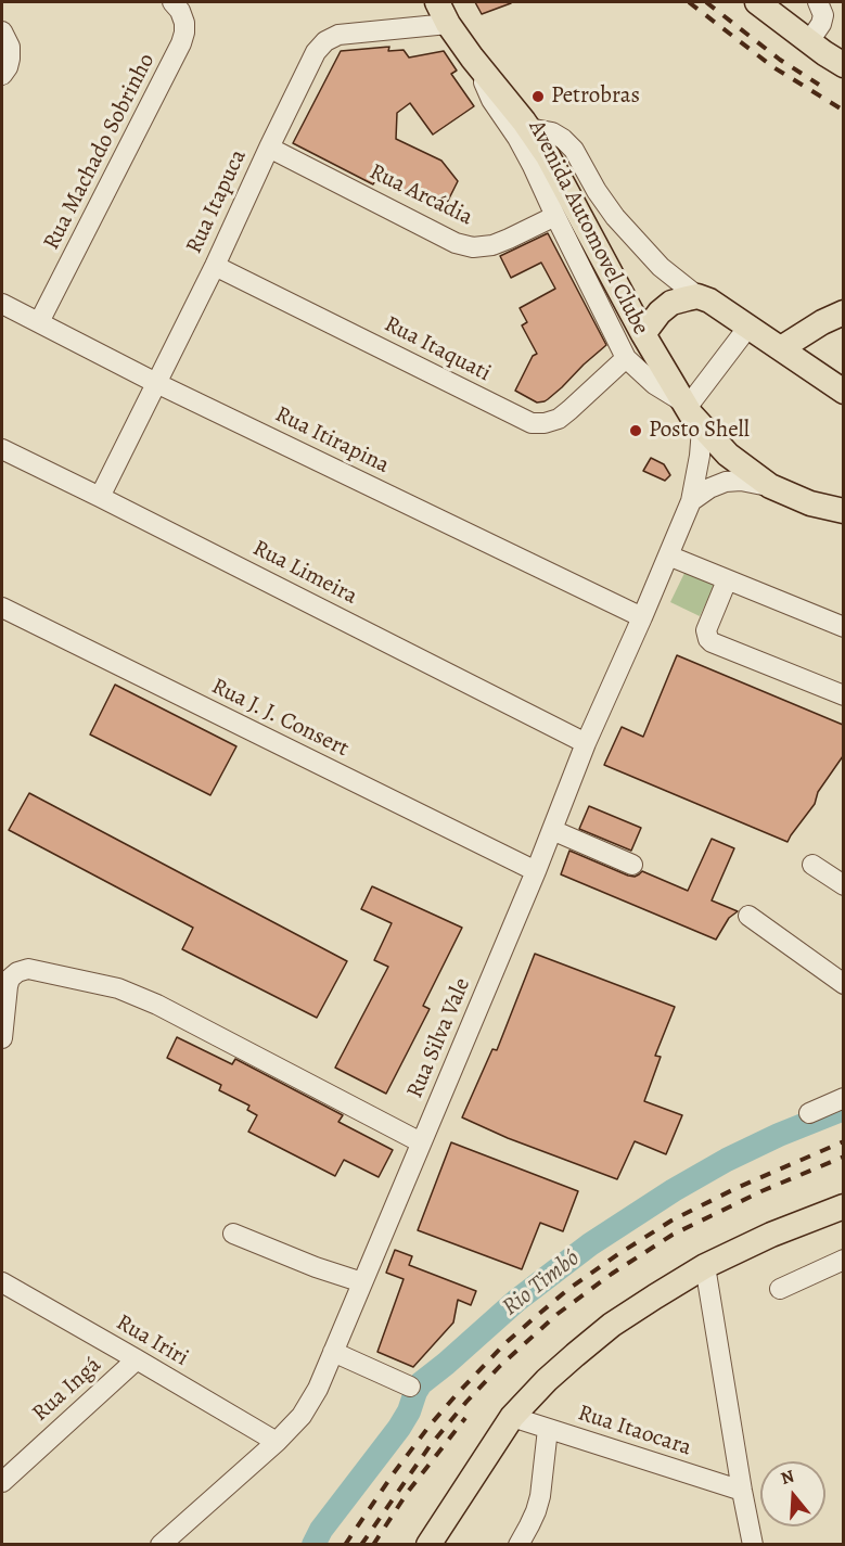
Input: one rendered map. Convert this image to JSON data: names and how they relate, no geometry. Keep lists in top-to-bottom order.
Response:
{
  "streets": {
    "street": [
      "Rua Machado Sobrinho",
      "Rua Arcádia",
      "Rua Itapuca",
      "Avenida Automovel Clube",
      "Rua Itaquati",
      "Rua Itirapina",
      "Rua Limeira",
      "Rua J. J. Consert",
      "Rua Silva Vale",
      "Rua Iriri",
      "Rua Ingá",
      "Rua Itaocara"
    ]
  },
  "crossings": [
    ["Rua Machado Sobrinho", "Rua Itirapina"],
    ["Rua Arcádia", "Rua Itapuca"],
    ["Rua Arcádia", "Avenida Automovel Clube"],
    ["Rua Itapuca", "Rua Itaquati"],
    ["Rua Itapuca", "Rua Itirapina"],
    ["Rua Itapuca", "Rua Limeira"],
    ["Avenida Automovel Clube", "Rua Itaquati"],
    ["Rua Itirapina", "Rua Silva Vale"],
    ["Rua Limeira", "Rua Silva Vale"],
    ["Rua J. J. Consert", "Rua Silva Vale"],
    ["Rua Silva Vale", "Rua Iriri"],
    ["Rua Iriri", "Rua Ingá"]
  ],
  "water": ["Rio Timbó"],
  "places": ["Petrobras", "Posto Shell"],
  "north": "top"
}
